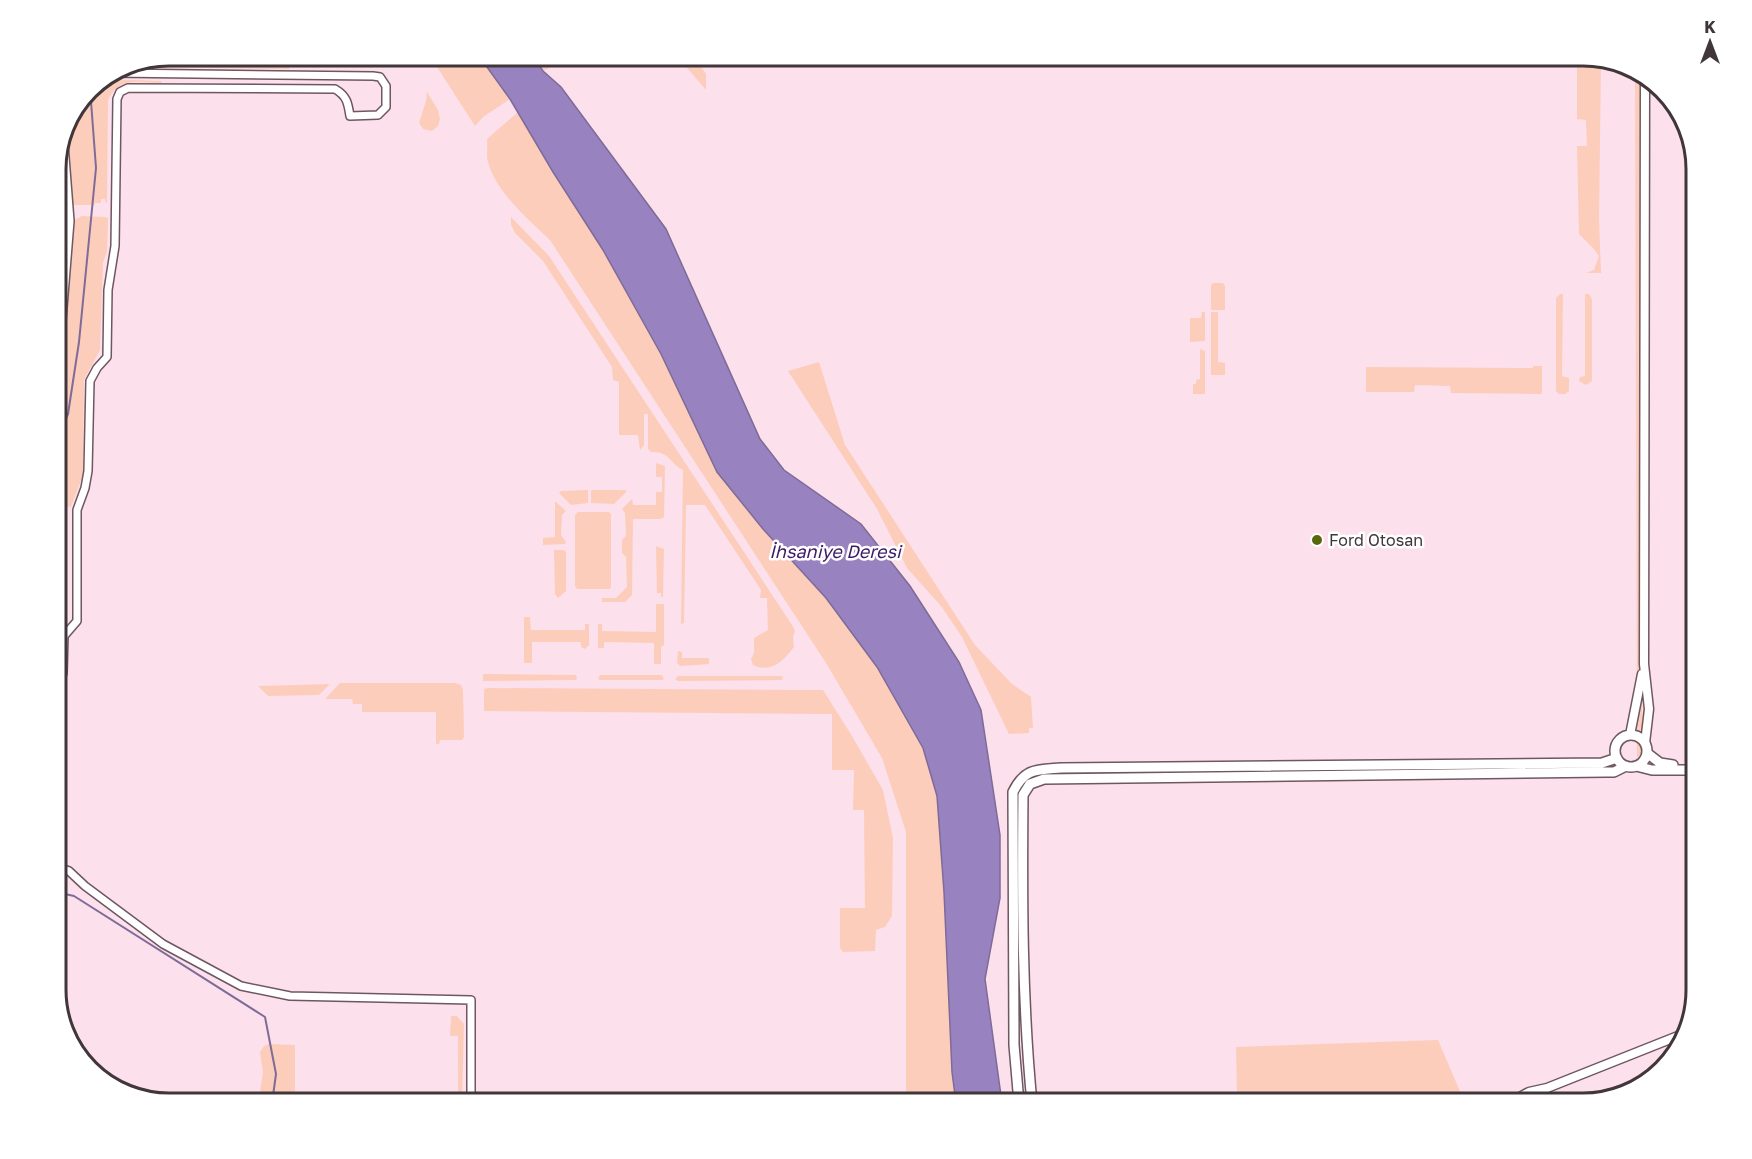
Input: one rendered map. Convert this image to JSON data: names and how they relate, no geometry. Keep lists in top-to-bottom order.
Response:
{
  "water": ["İhsaniye Deresi"],
  "places": ["Ford Otosan"],
  "north": "top"
}
